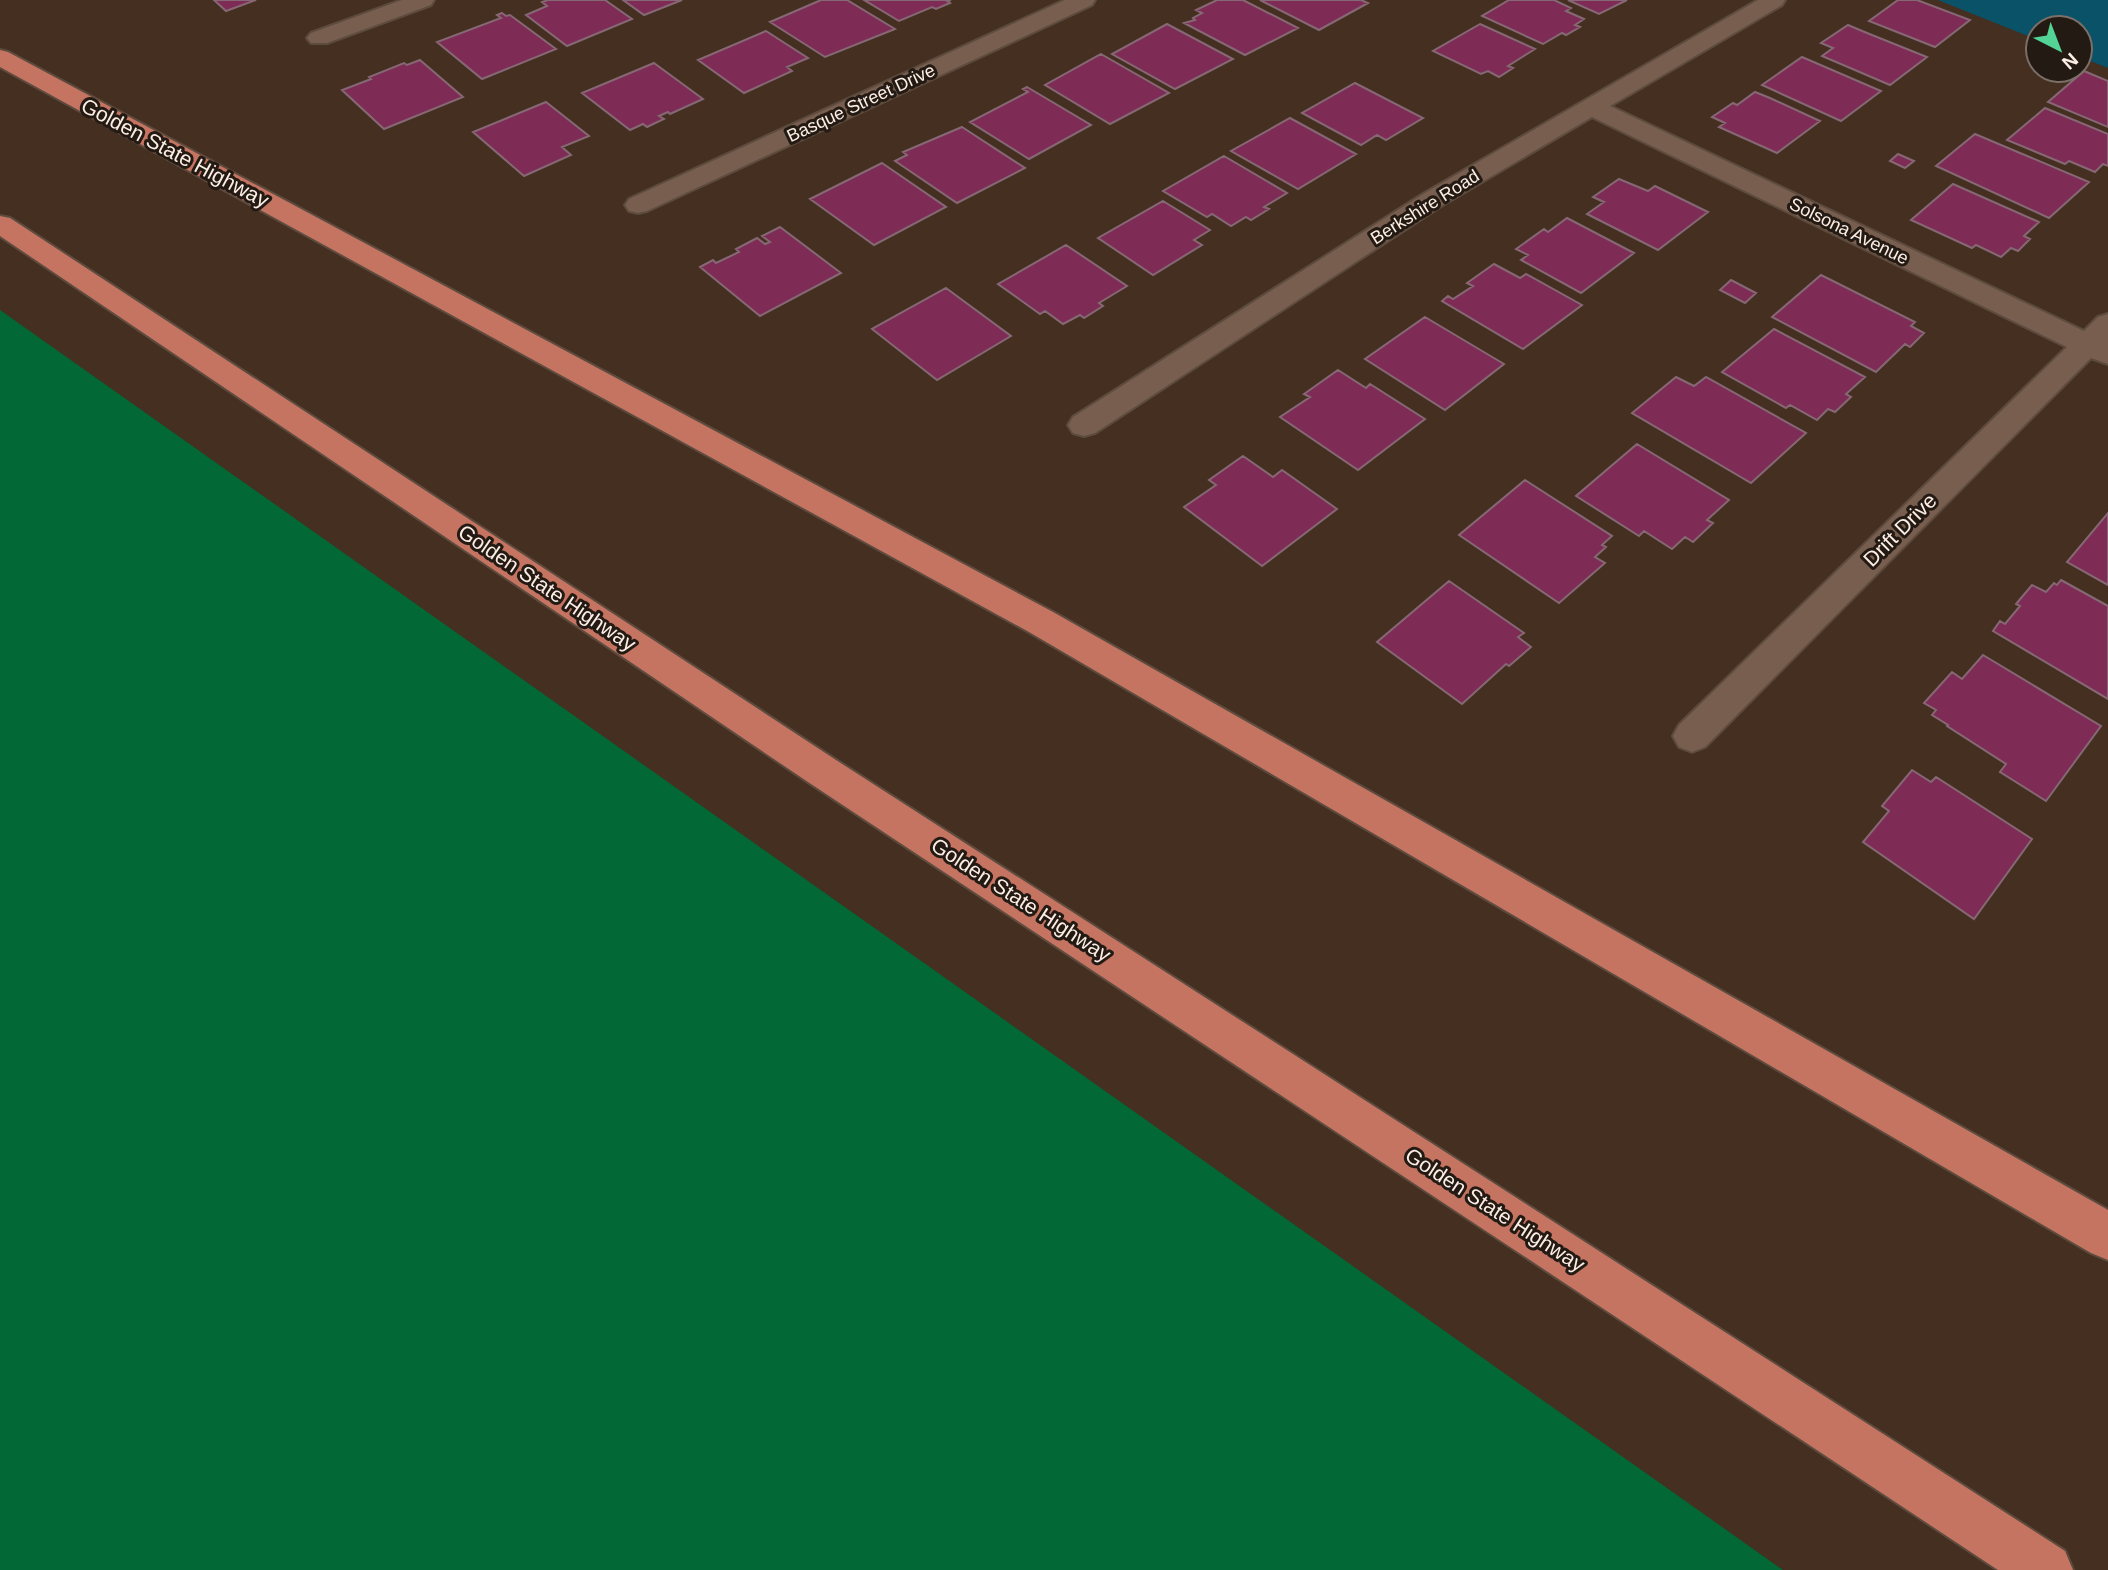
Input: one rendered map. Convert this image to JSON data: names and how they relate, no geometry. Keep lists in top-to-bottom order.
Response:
{
  "streets": {
    "highway": ["Golden State Highway"],
    "street": [
      "Basque Street Drive",
      "Berkshire Road",
      "Solsona Avenue",
      "Drift Drive"
    ]
  },
  "crossings": [
    ["Berkshire Road", "Solsona Avenue"],
    ["Solsona Avenue", "Drift Drive"]
  ],
  "north": "bottom right"
}
